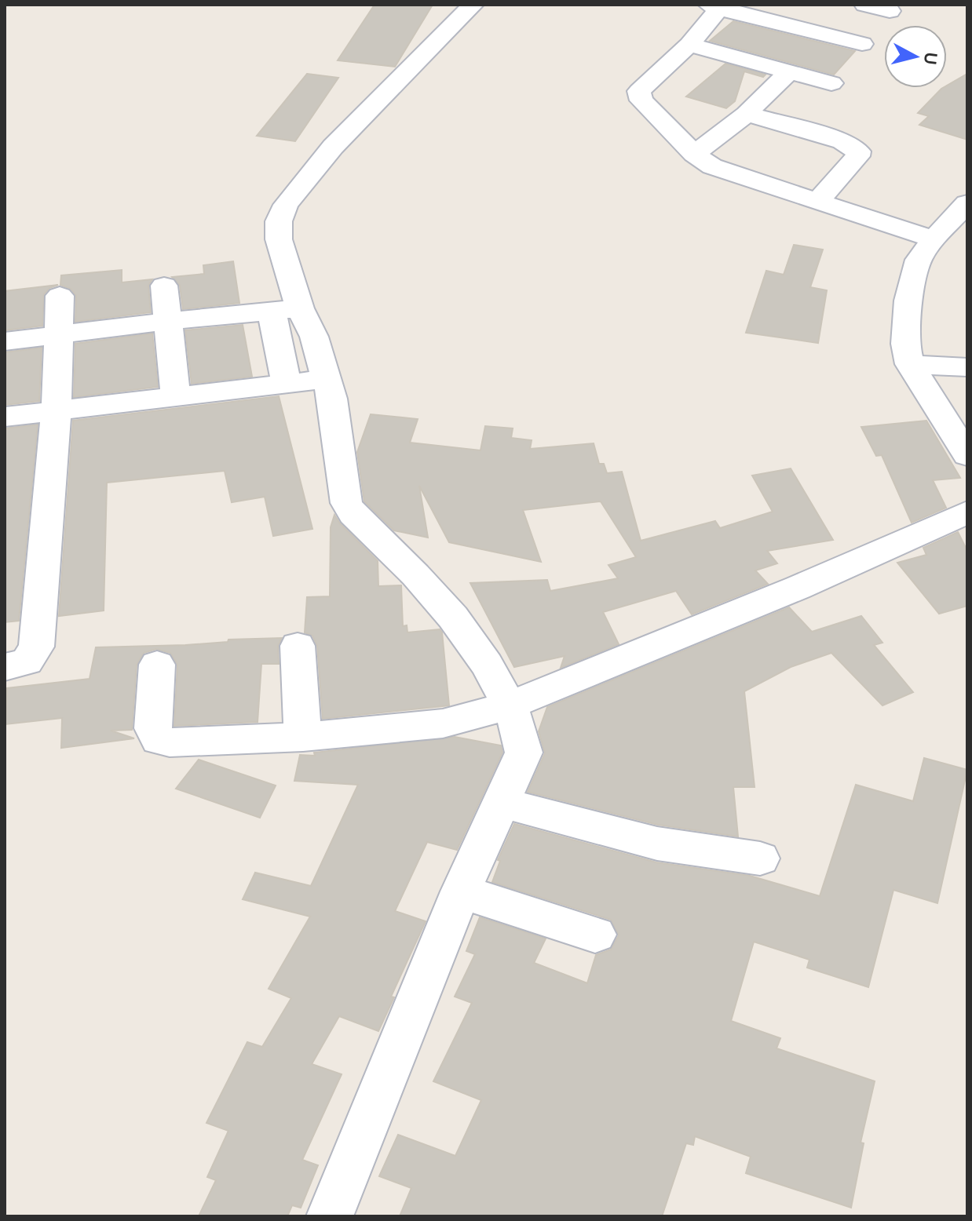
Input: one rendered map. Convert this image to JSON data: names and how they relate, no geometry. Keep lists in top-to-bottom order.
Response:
{
  "north": "right"
}
